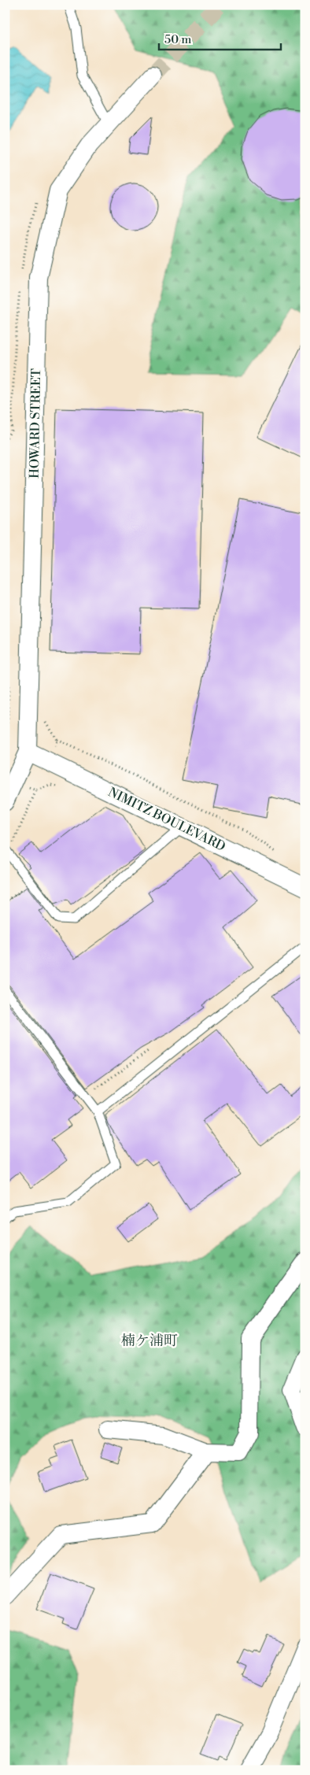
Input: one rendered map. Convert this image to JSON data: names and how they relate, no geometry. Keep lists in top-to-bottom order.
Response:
{
  "streets": {
    "street": ["HOWARD STREET", "NIMITZ BOULEVARD"]
  },
  "crossings": [
    ["HOWARD STREET", "NIMITZ BOULEVARD"]
  ],
  "districts": ["楠ケ浦町"],
  "scale_bar": "50 m"
}
